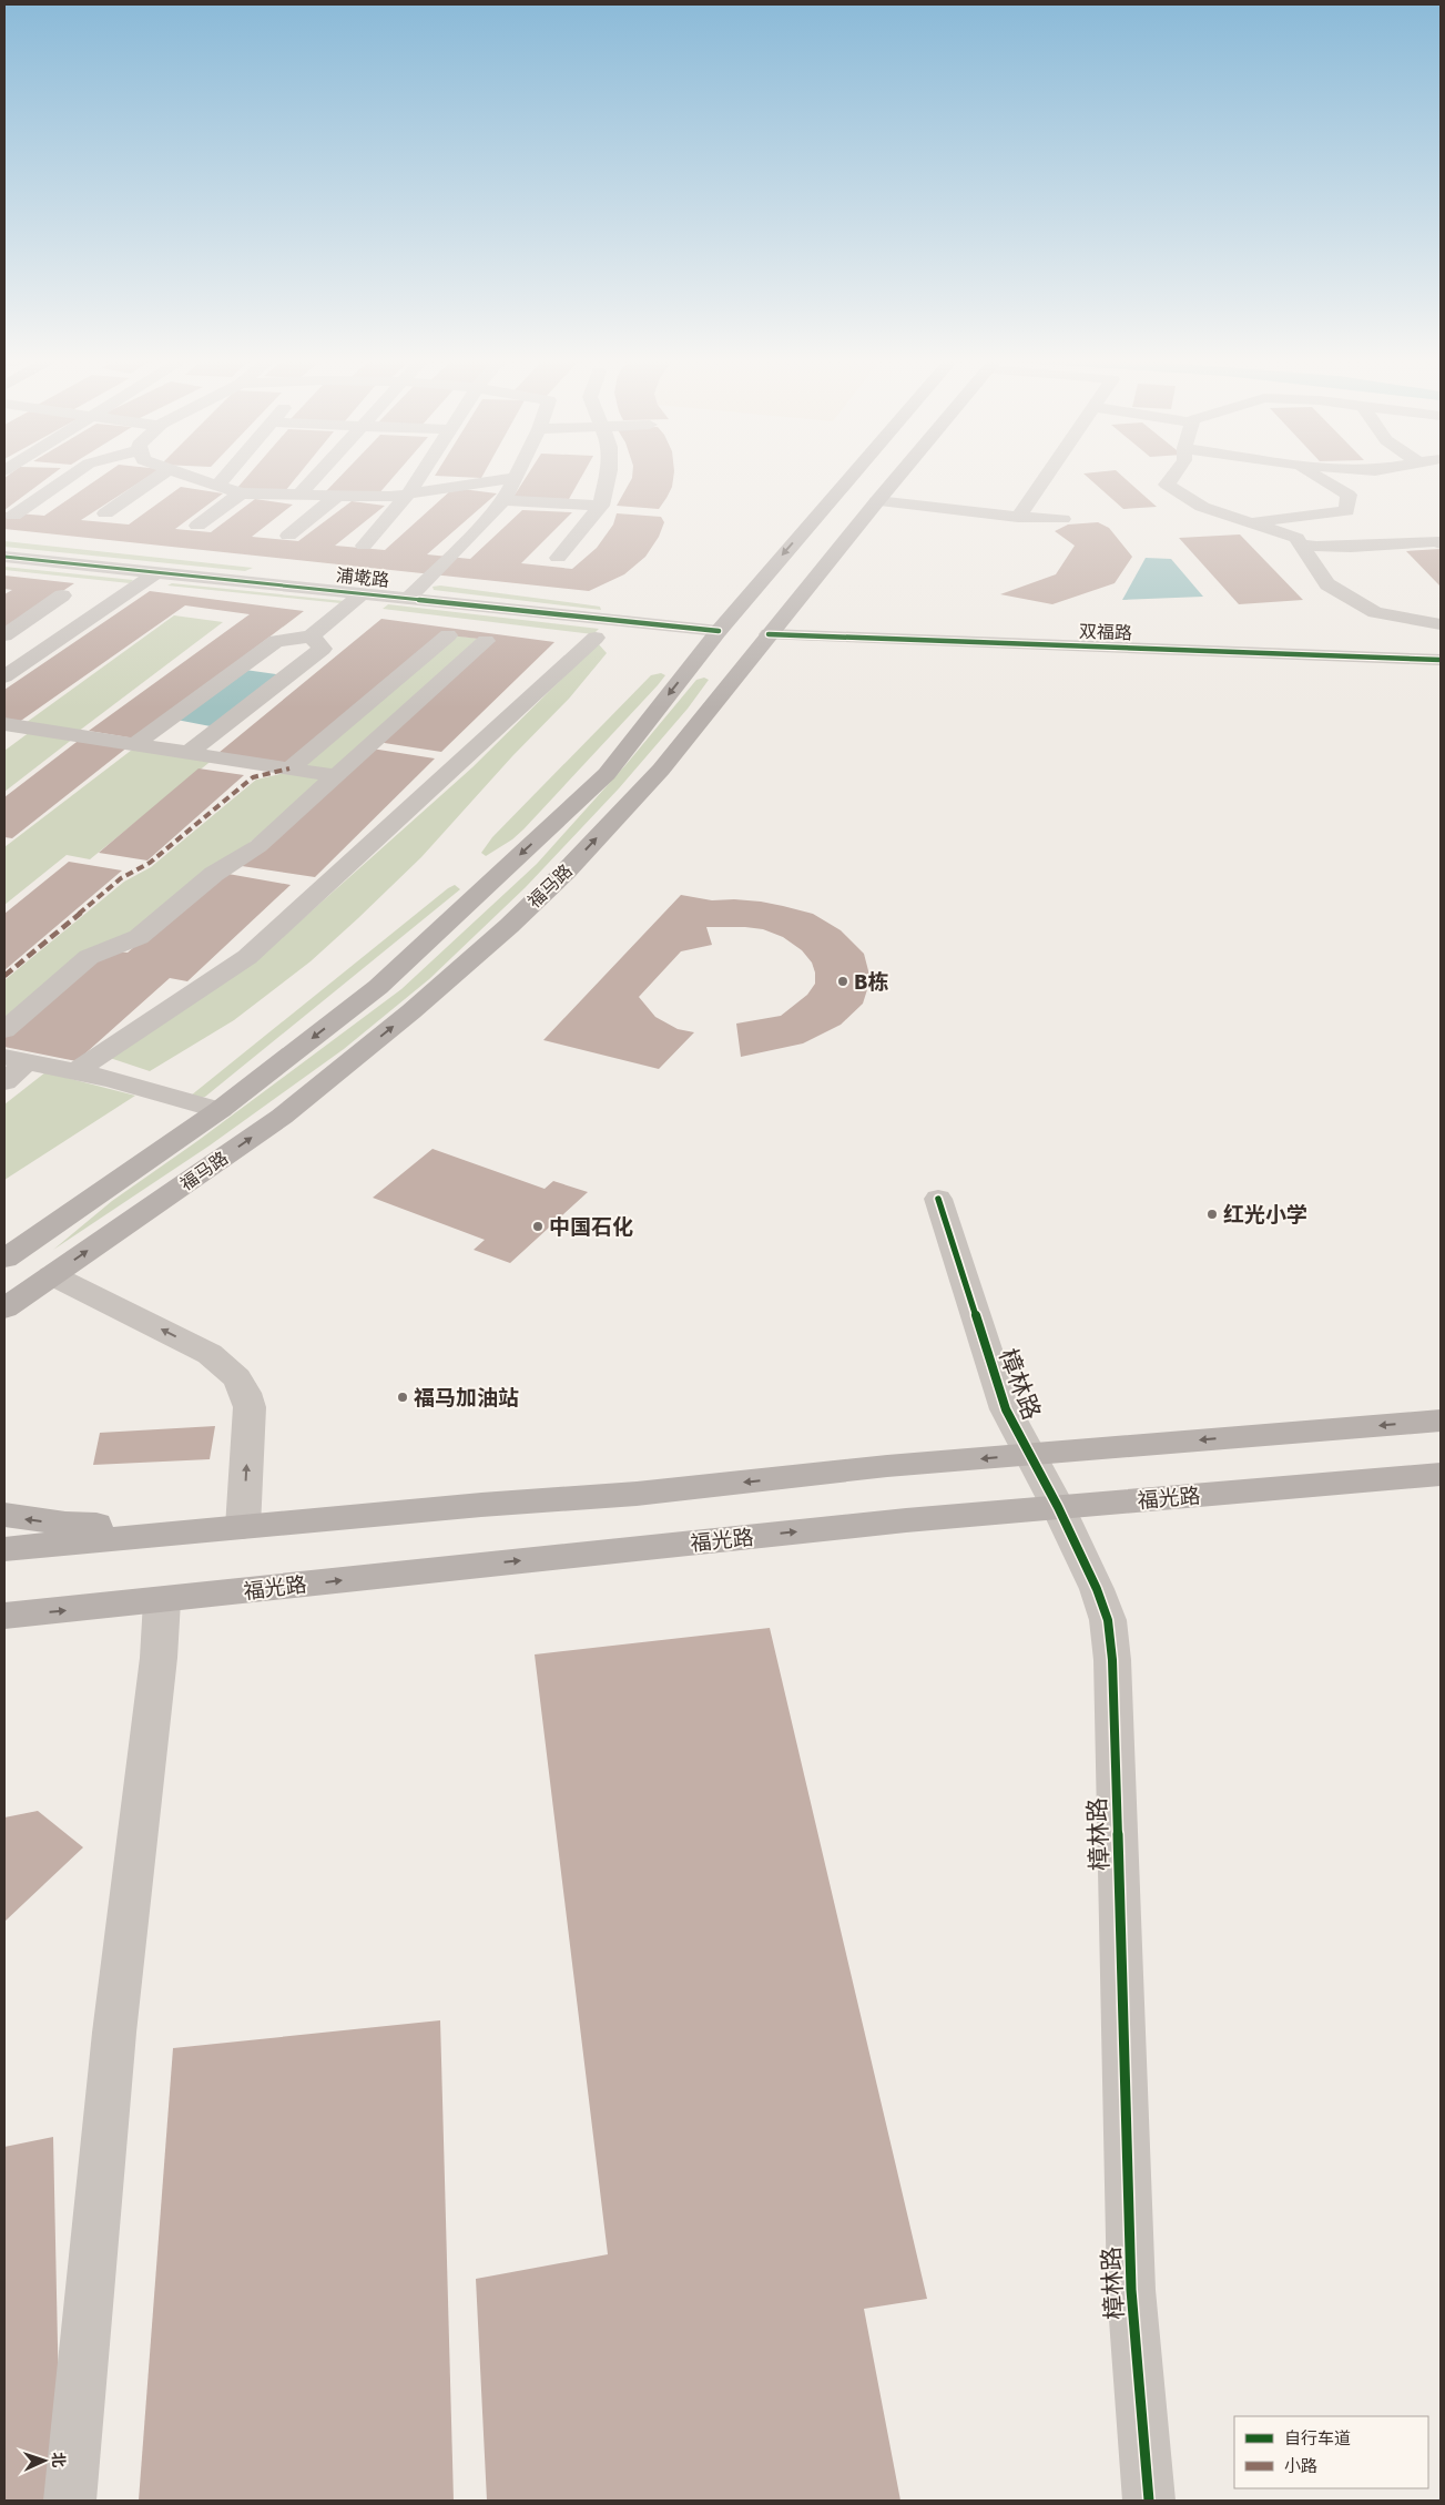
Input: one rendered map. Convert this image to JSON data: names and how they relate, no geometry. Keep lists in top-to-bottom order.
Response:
{
  "streets": {
    "main road": ["福马路", "福光路"],
    "street": ["浦墘路", "双福路", "樟林路"]
  },
  "crossings": [
    ["浦墘路", "福马路"],
    ["双福路", "福马路"],
    ["樟林路", "福光路"]
  ],
  "places": [
    "B栋",
    "红光小学",
    "中国石化",
    "福马加油站"
  ],
  "legend": ["自行车道", "小路"],
  "north": "right"
}
